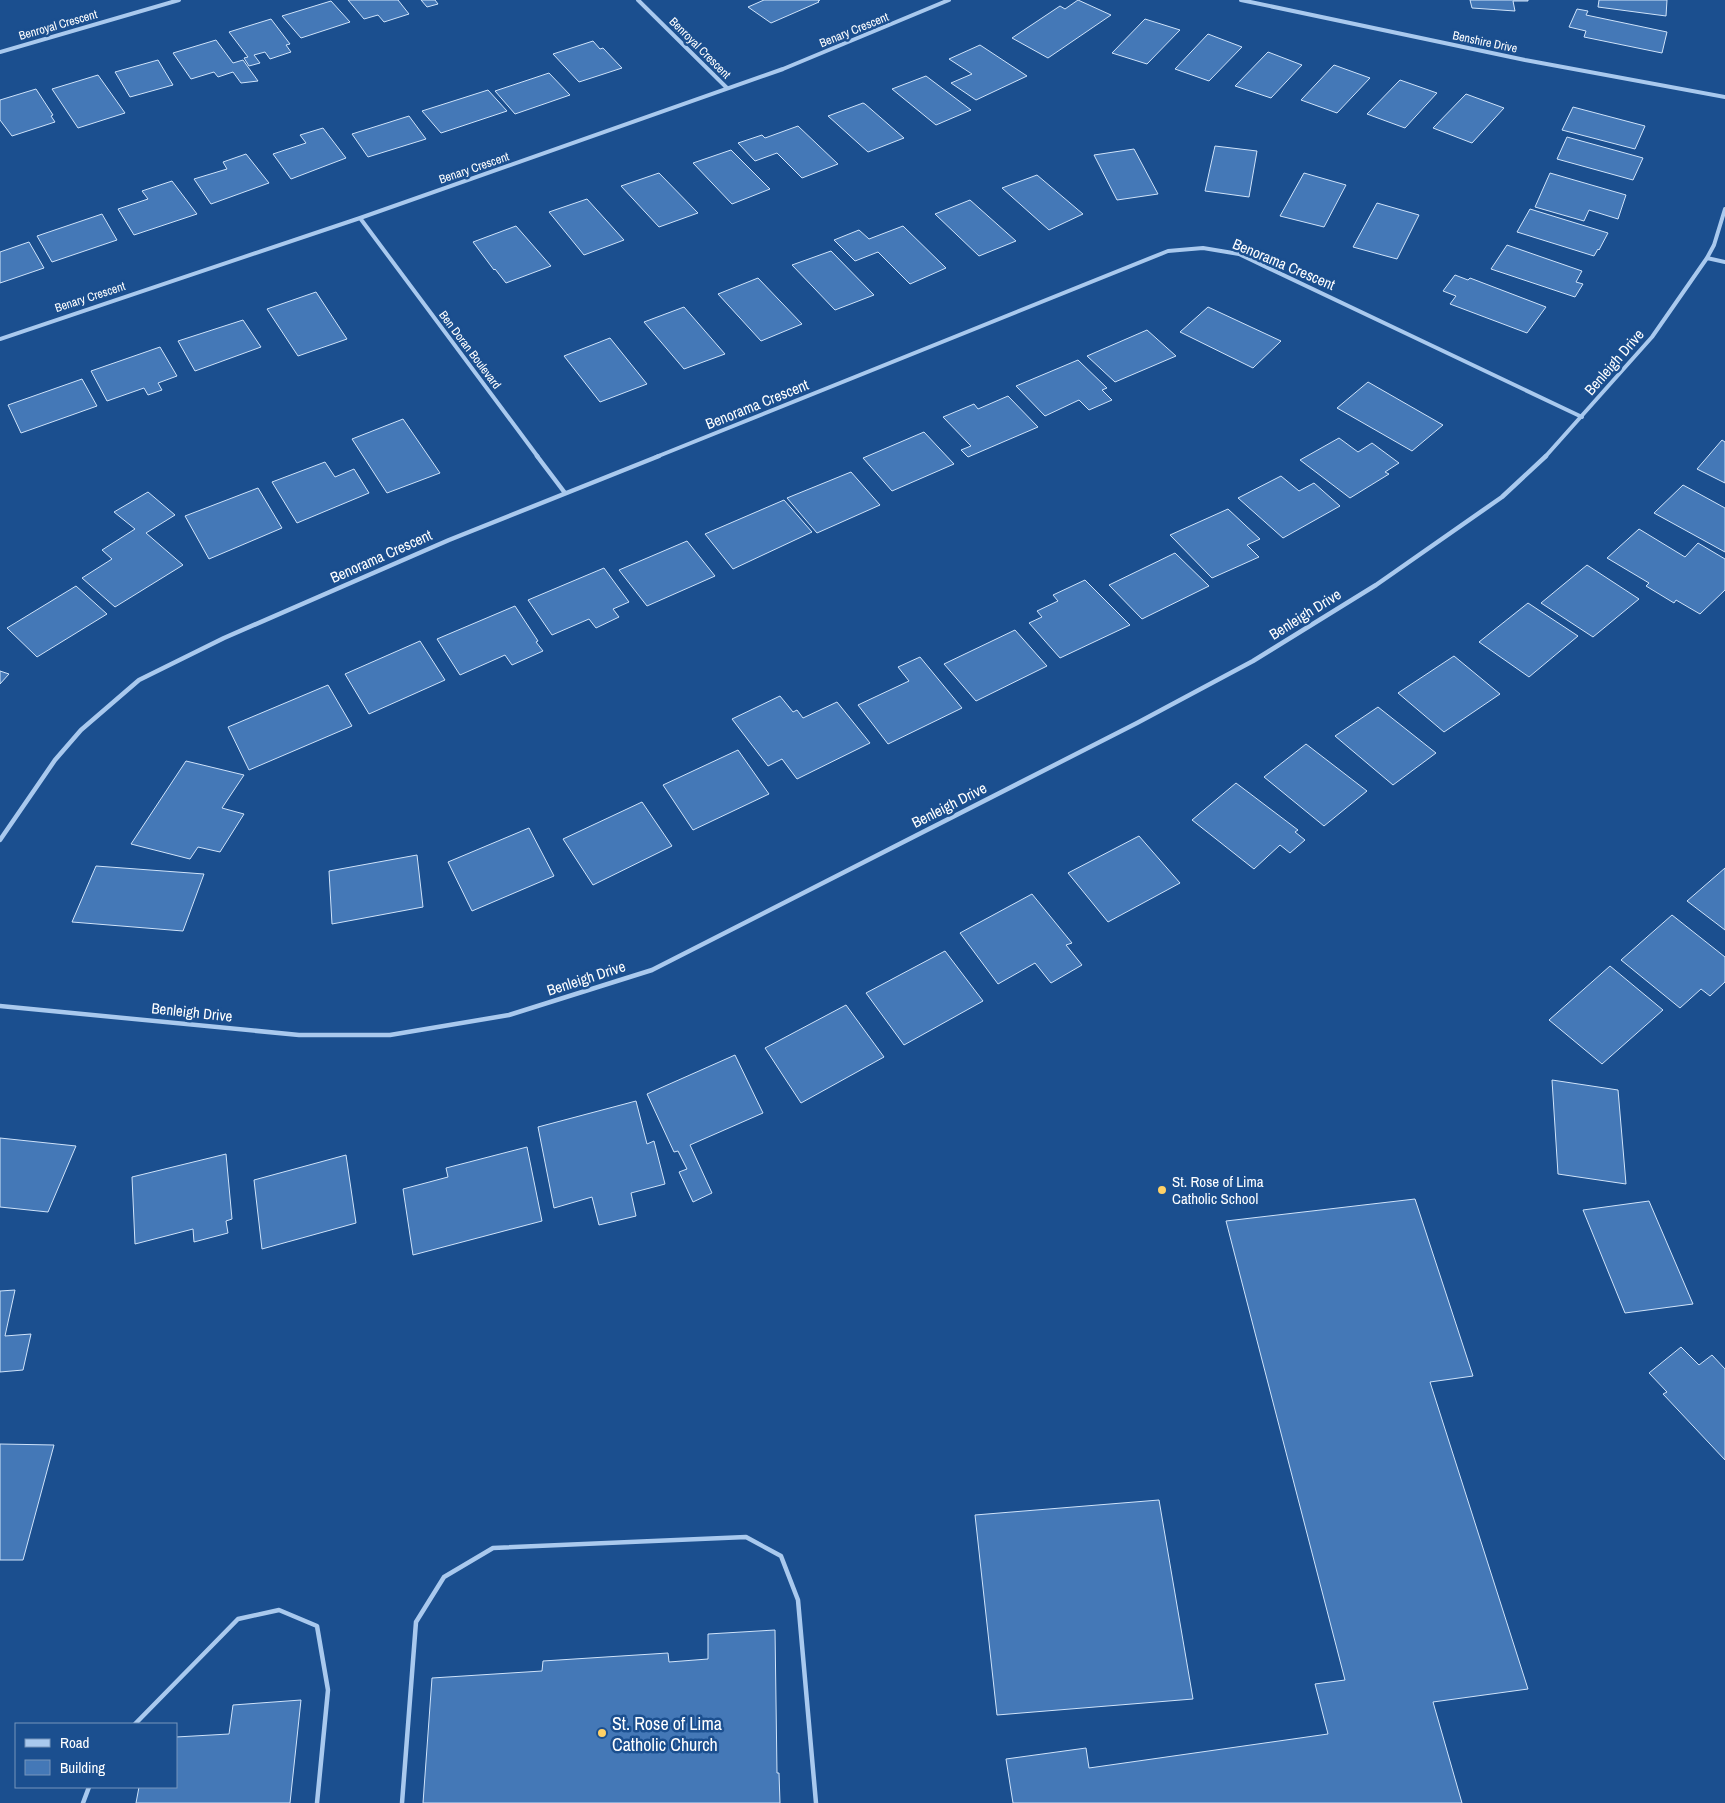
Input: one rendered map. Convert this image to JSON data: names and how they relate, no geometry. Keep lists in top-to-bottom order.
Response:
{
  "streets": {
    "street": [
      "Benroyal Crescent",
      "Benary Crescent",
      "Benshire Drive",
      "Benorama Crescent",
      "Ben Doran Boulevard",
      "Benleigh Drive"
    ]
  },
  "crossings": [
    ["Benroyal Crescent", "Benary Crescent"],
    ["Benary Crescent", "Ben Doran Boulevard"],
    ["Benorama Crescent", "Ben Doran Boulevard"],
    ["Benorama Crescent", "Benleigh Drive"]
  ],
  "places": ["St. Rose of Lima Catholic School", "St. Rose of Lima Catholic Church"],
  "legend": ["Road", "Building"]
}
